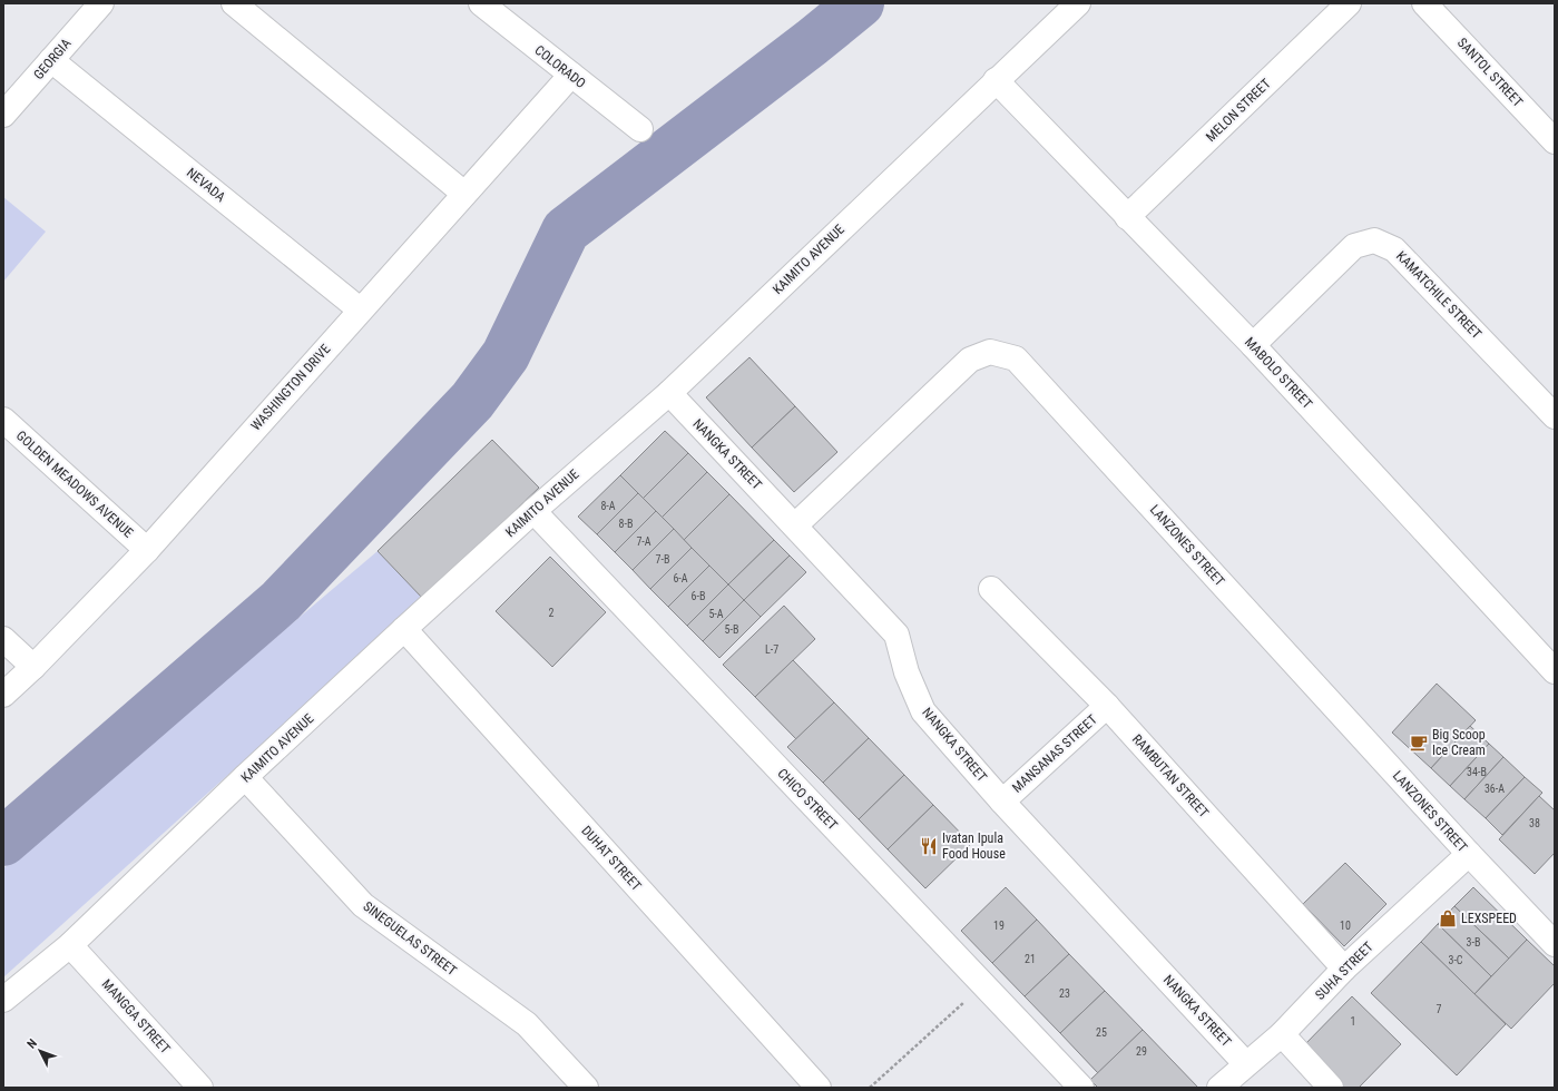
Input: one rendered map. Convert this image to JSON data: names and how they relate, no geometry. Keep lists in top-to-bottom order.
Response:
{
  "streets": {
    "street": [
      "GEORGIA",
      "COLORADO",
      "SANTOL STREET",
      "MELON STREET",
      "NEVADA",
      "KAIMITO AVENUE",
      "KAMATCHILE STREET",
      "MABOLO STREET",
      "WASHINGTON DRIVE",
      "NANGKA STREET",
      "GOLDEN MEADOWS AVENUE",
      "LANZONES STREET",
      "MANSANAS STREET",
      "RAMBUTAN STREET",
      "CHICO STREET",
      "DUHAT STREET",
      "SINEGUELAS STREET",
      "SUHA STREET",
      "MANGGA STREET"
    ]
  },
  "crossings": [
    ["GEORGIA", "NEVADA"],
    ["COLORADO", "WASHINGTON DRIVE"],
    ["MELON STREET", "MABOLO STREET"],
    ["NEVADA", "WASHINGTON DRIVE"],
    ["KAIMITO AVENUE", "MABOLO STREET"],
    ["KAIMITO AVENUE", "NANGKA STREET"],
    ["KAIMITO AVENUE", "CHICO STREET"],
    ["KAIMITO AVENUE", "DUHAT STREET"],
    ["KAIMITO AVENUE", "SINEGUELAS STREET"],
    ["KAIMITO AVENUE", "MANGGA STREET"],
    ["KAMATCHILE STREET", "MABOLO STREET"],
    ["WASHINGTON DRIVE", "GOLDEN MEADOWS AVENUE"],
    ["NANGKA STREET", "LANZONES STREET"],
    ["NANGKA STREET", "MANSANAS STREET"],
    ["NANGKA STREET", "SUHA STREET"],
    ["LANZONES STREET", "SUHA STREET"],
    ["MANSANAS STREET", "RAMBUTAN STREET"],
    ["RAMBUTAN STREET", "SUHA STREET"]
  ],
  "places": {
    "cafe": ["Big Scoop Ice Cream"],
    "restaurant": ["Ivatan Ipula Food House"],
    "shop": ["LEXSPEED"]
  },
  "house_numbers": [
    "8-A",
    "8-B",
    "7-A",
    "7-B",
    "6-A",
    "6-B",
    "2",
    "5-A",
    "5-B",
    "L-7",
    "34-B",
    "36-A",
    "38",
    "19",
    "10",
    "3-B",
    "21",
    "3-C",
    "23",
    "7",
    "1",
    "25",
    "29"
  ],
  "north": "top left"
}
